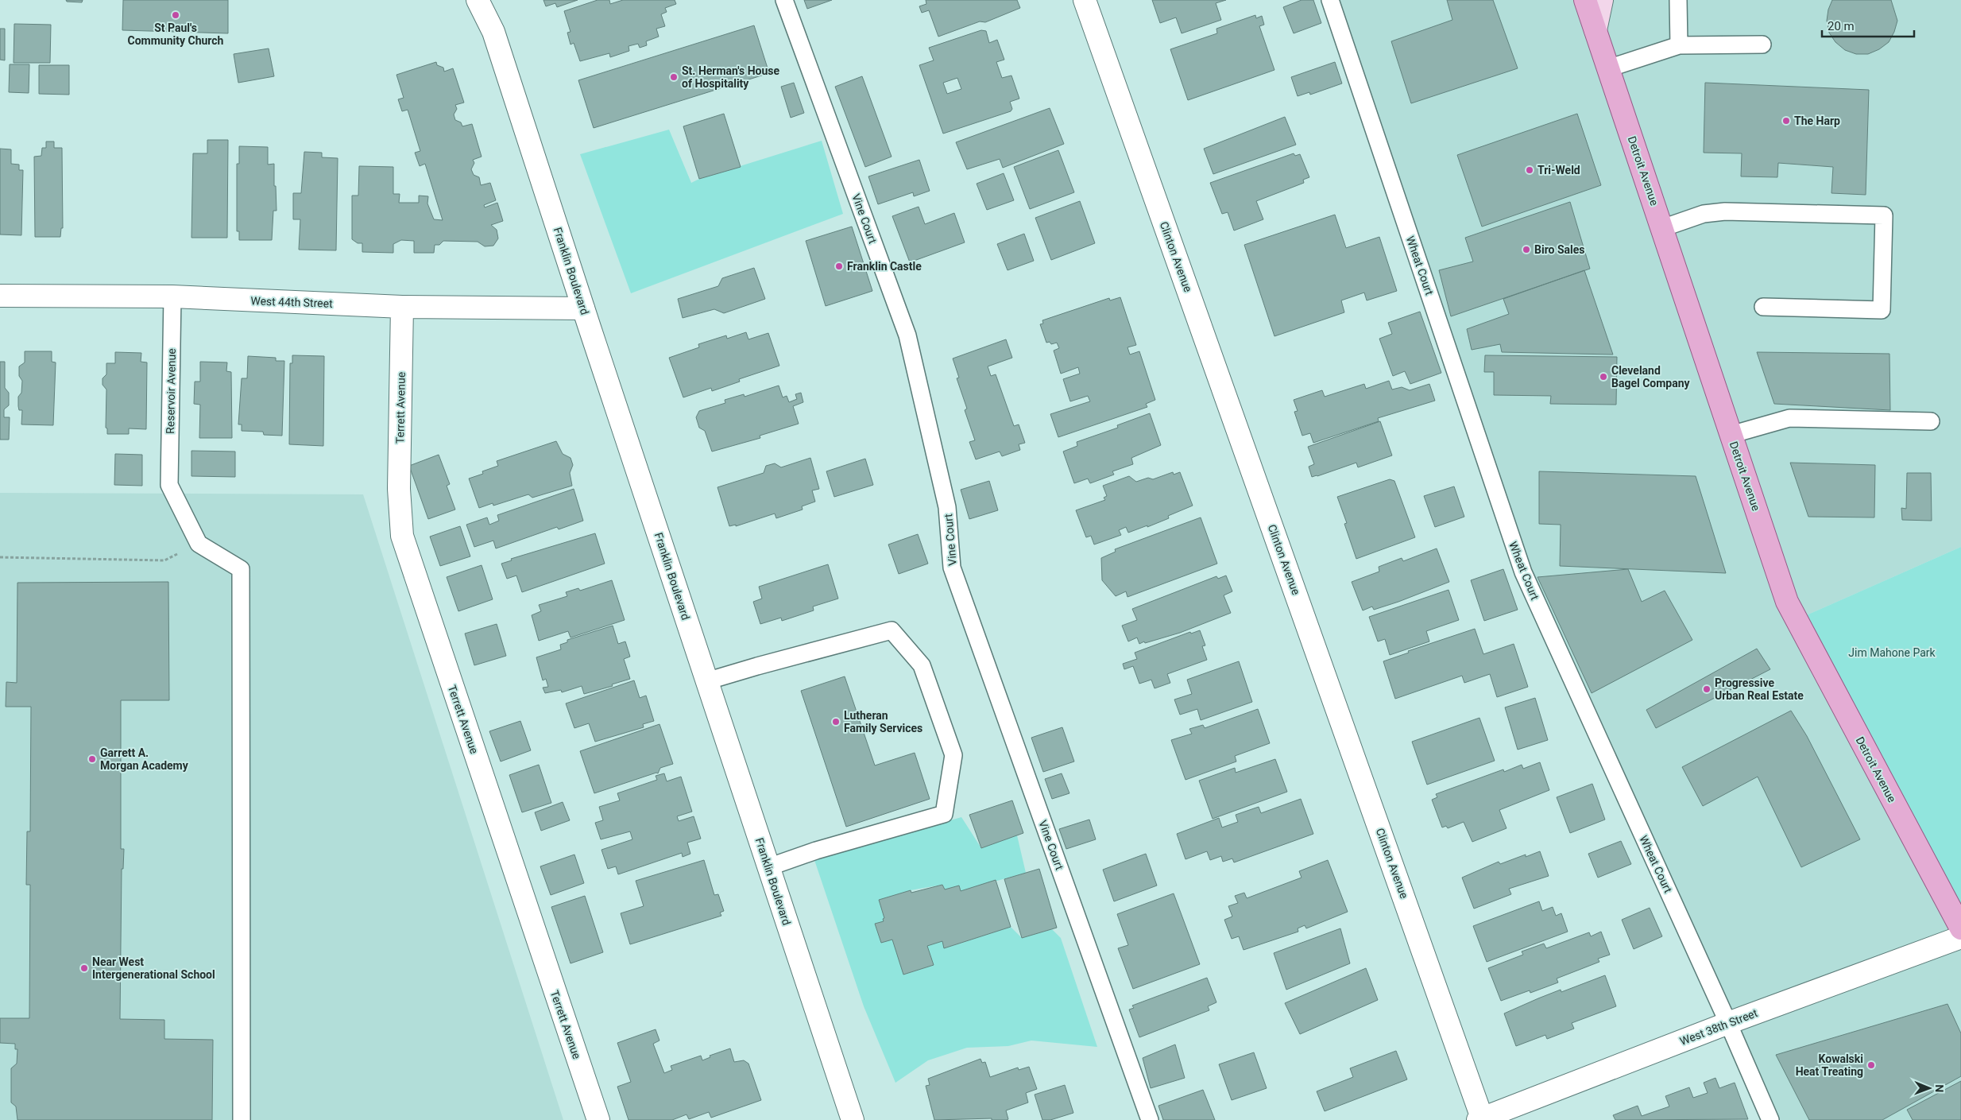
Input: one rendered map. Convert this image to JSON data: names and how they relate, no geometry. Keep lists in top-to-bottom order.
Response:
{
  "streets": {
    "main road": ["Detroit Avenue"],
    "street": [
      "Clinton Avenue",
      "Franklin Boulevard",
      "West 44th Street",
      "Terrett Avenue",
      "West 38th Street"
    ],
    "lane": ["Vine Court", "Wheat Court", "Reservoir Avenue"]
  },
  "crossings": [
    ["Clinton Avenue", "West 38th Street"],
    ["Wheat Court", "West 38th Street"],
    ["Franklin Boulevard", "West 44th Street"],
    ["West 44th Street", "Reservoir Avenue"],
    ["West 44th Street", "Terrett Avenue"]
  ],
  "parks": ["Jim Mahone Park"],
  "places": [
    "St Paul's Community Church",
    "St. Herman's House of Hospitality",
    "The Harp",
    "Tri-Weld",
    "Biro Sales",
    "Franklin Castle",
    "Cleveland Bagel Company",
    "Progressive Urban Real Estate",
    "Lutheran Family Services",
    "Garrett A. Morgan Academy",
    "Near West Intergenerational School",
    "Kowalski Heat Treating"
  ],
  "scale_bar": "20 m",
  "north": "right"
}
